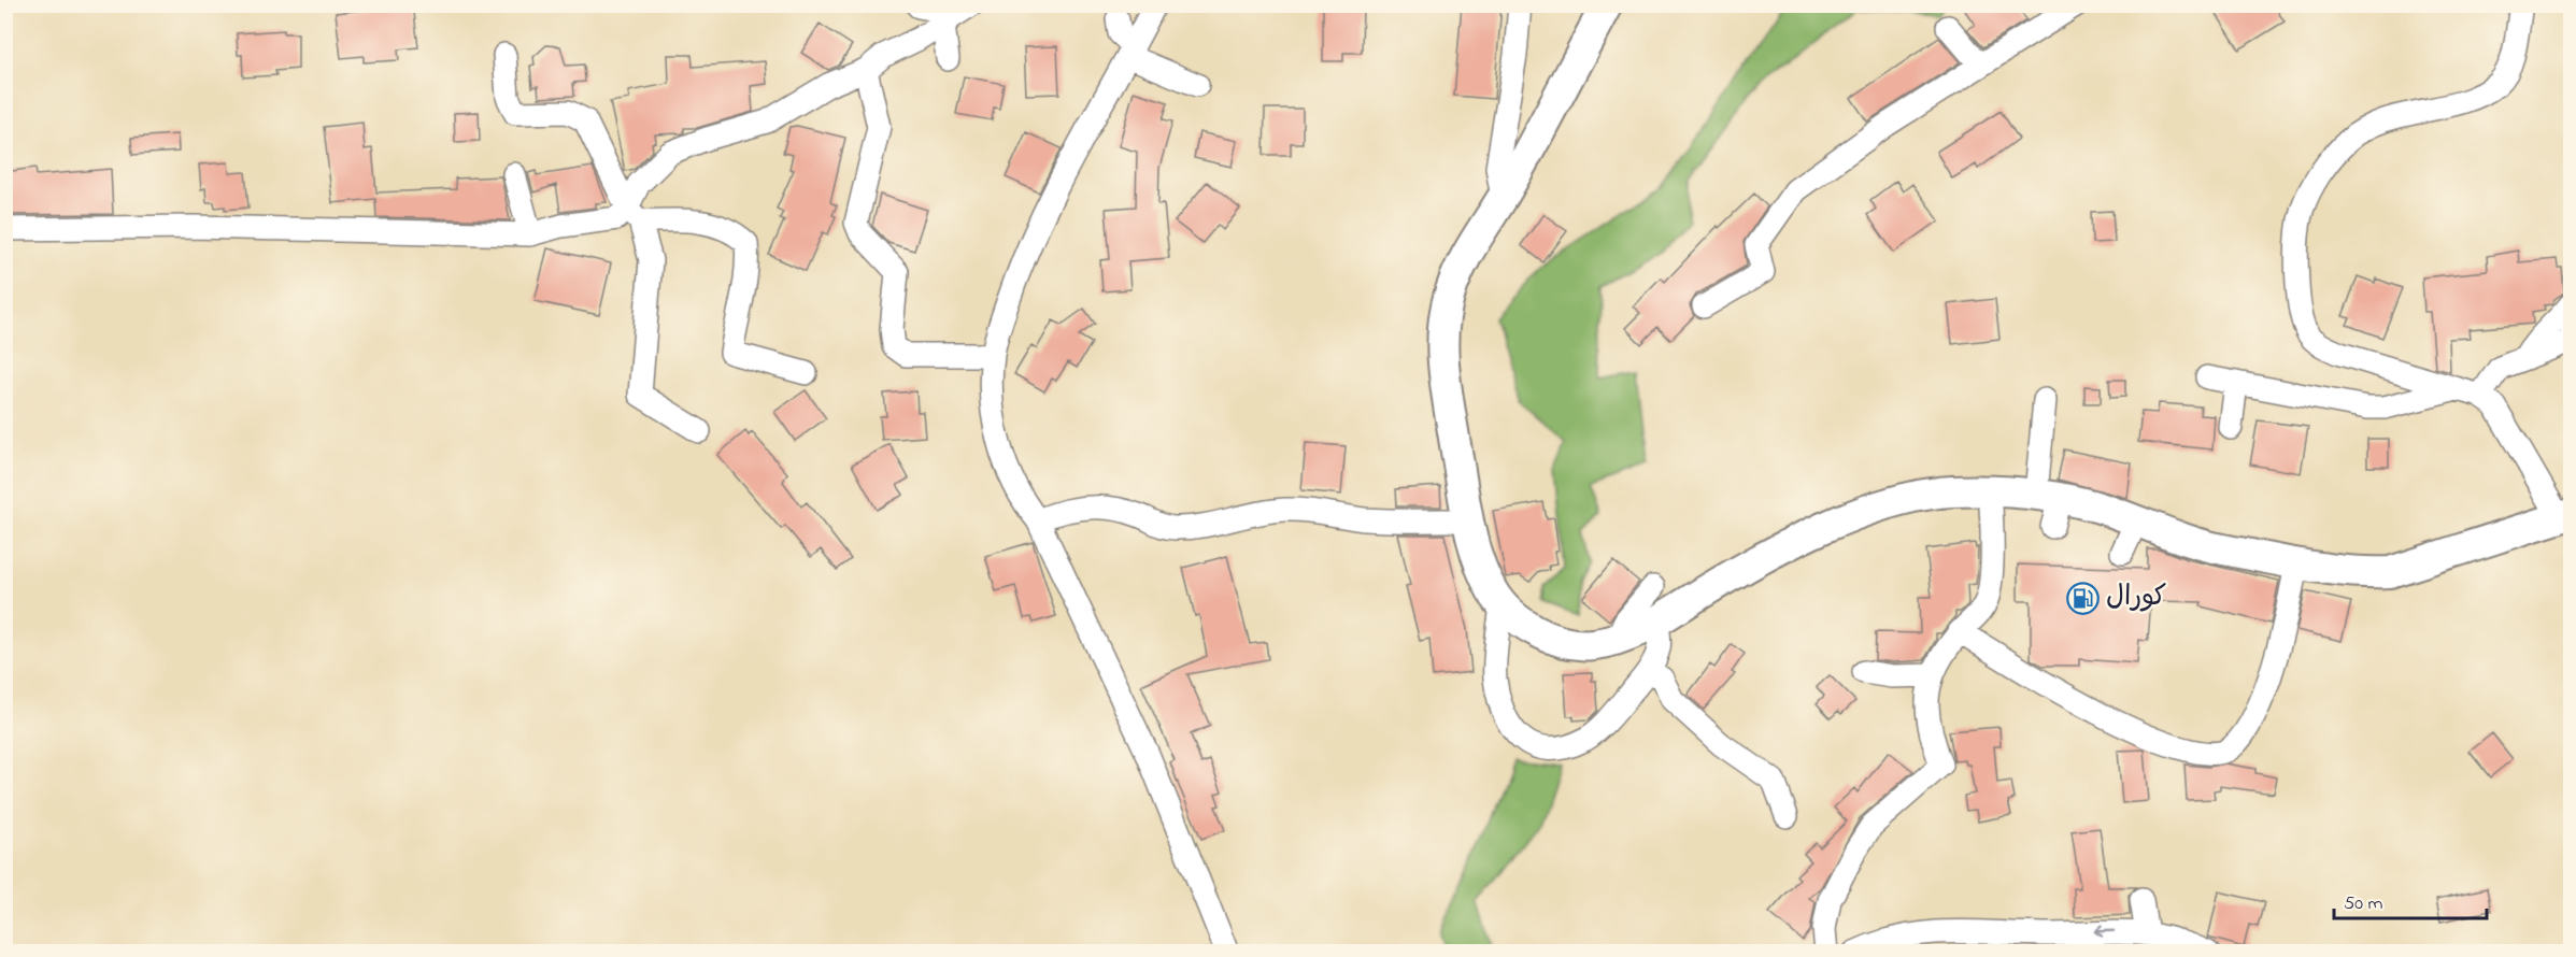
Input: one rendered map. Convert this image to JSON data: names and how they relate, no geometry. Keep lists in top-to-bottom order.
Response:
{
  "places": {
    "fuel station": ["كورال"]
  },
  "scale_bar": "50 m"
}
